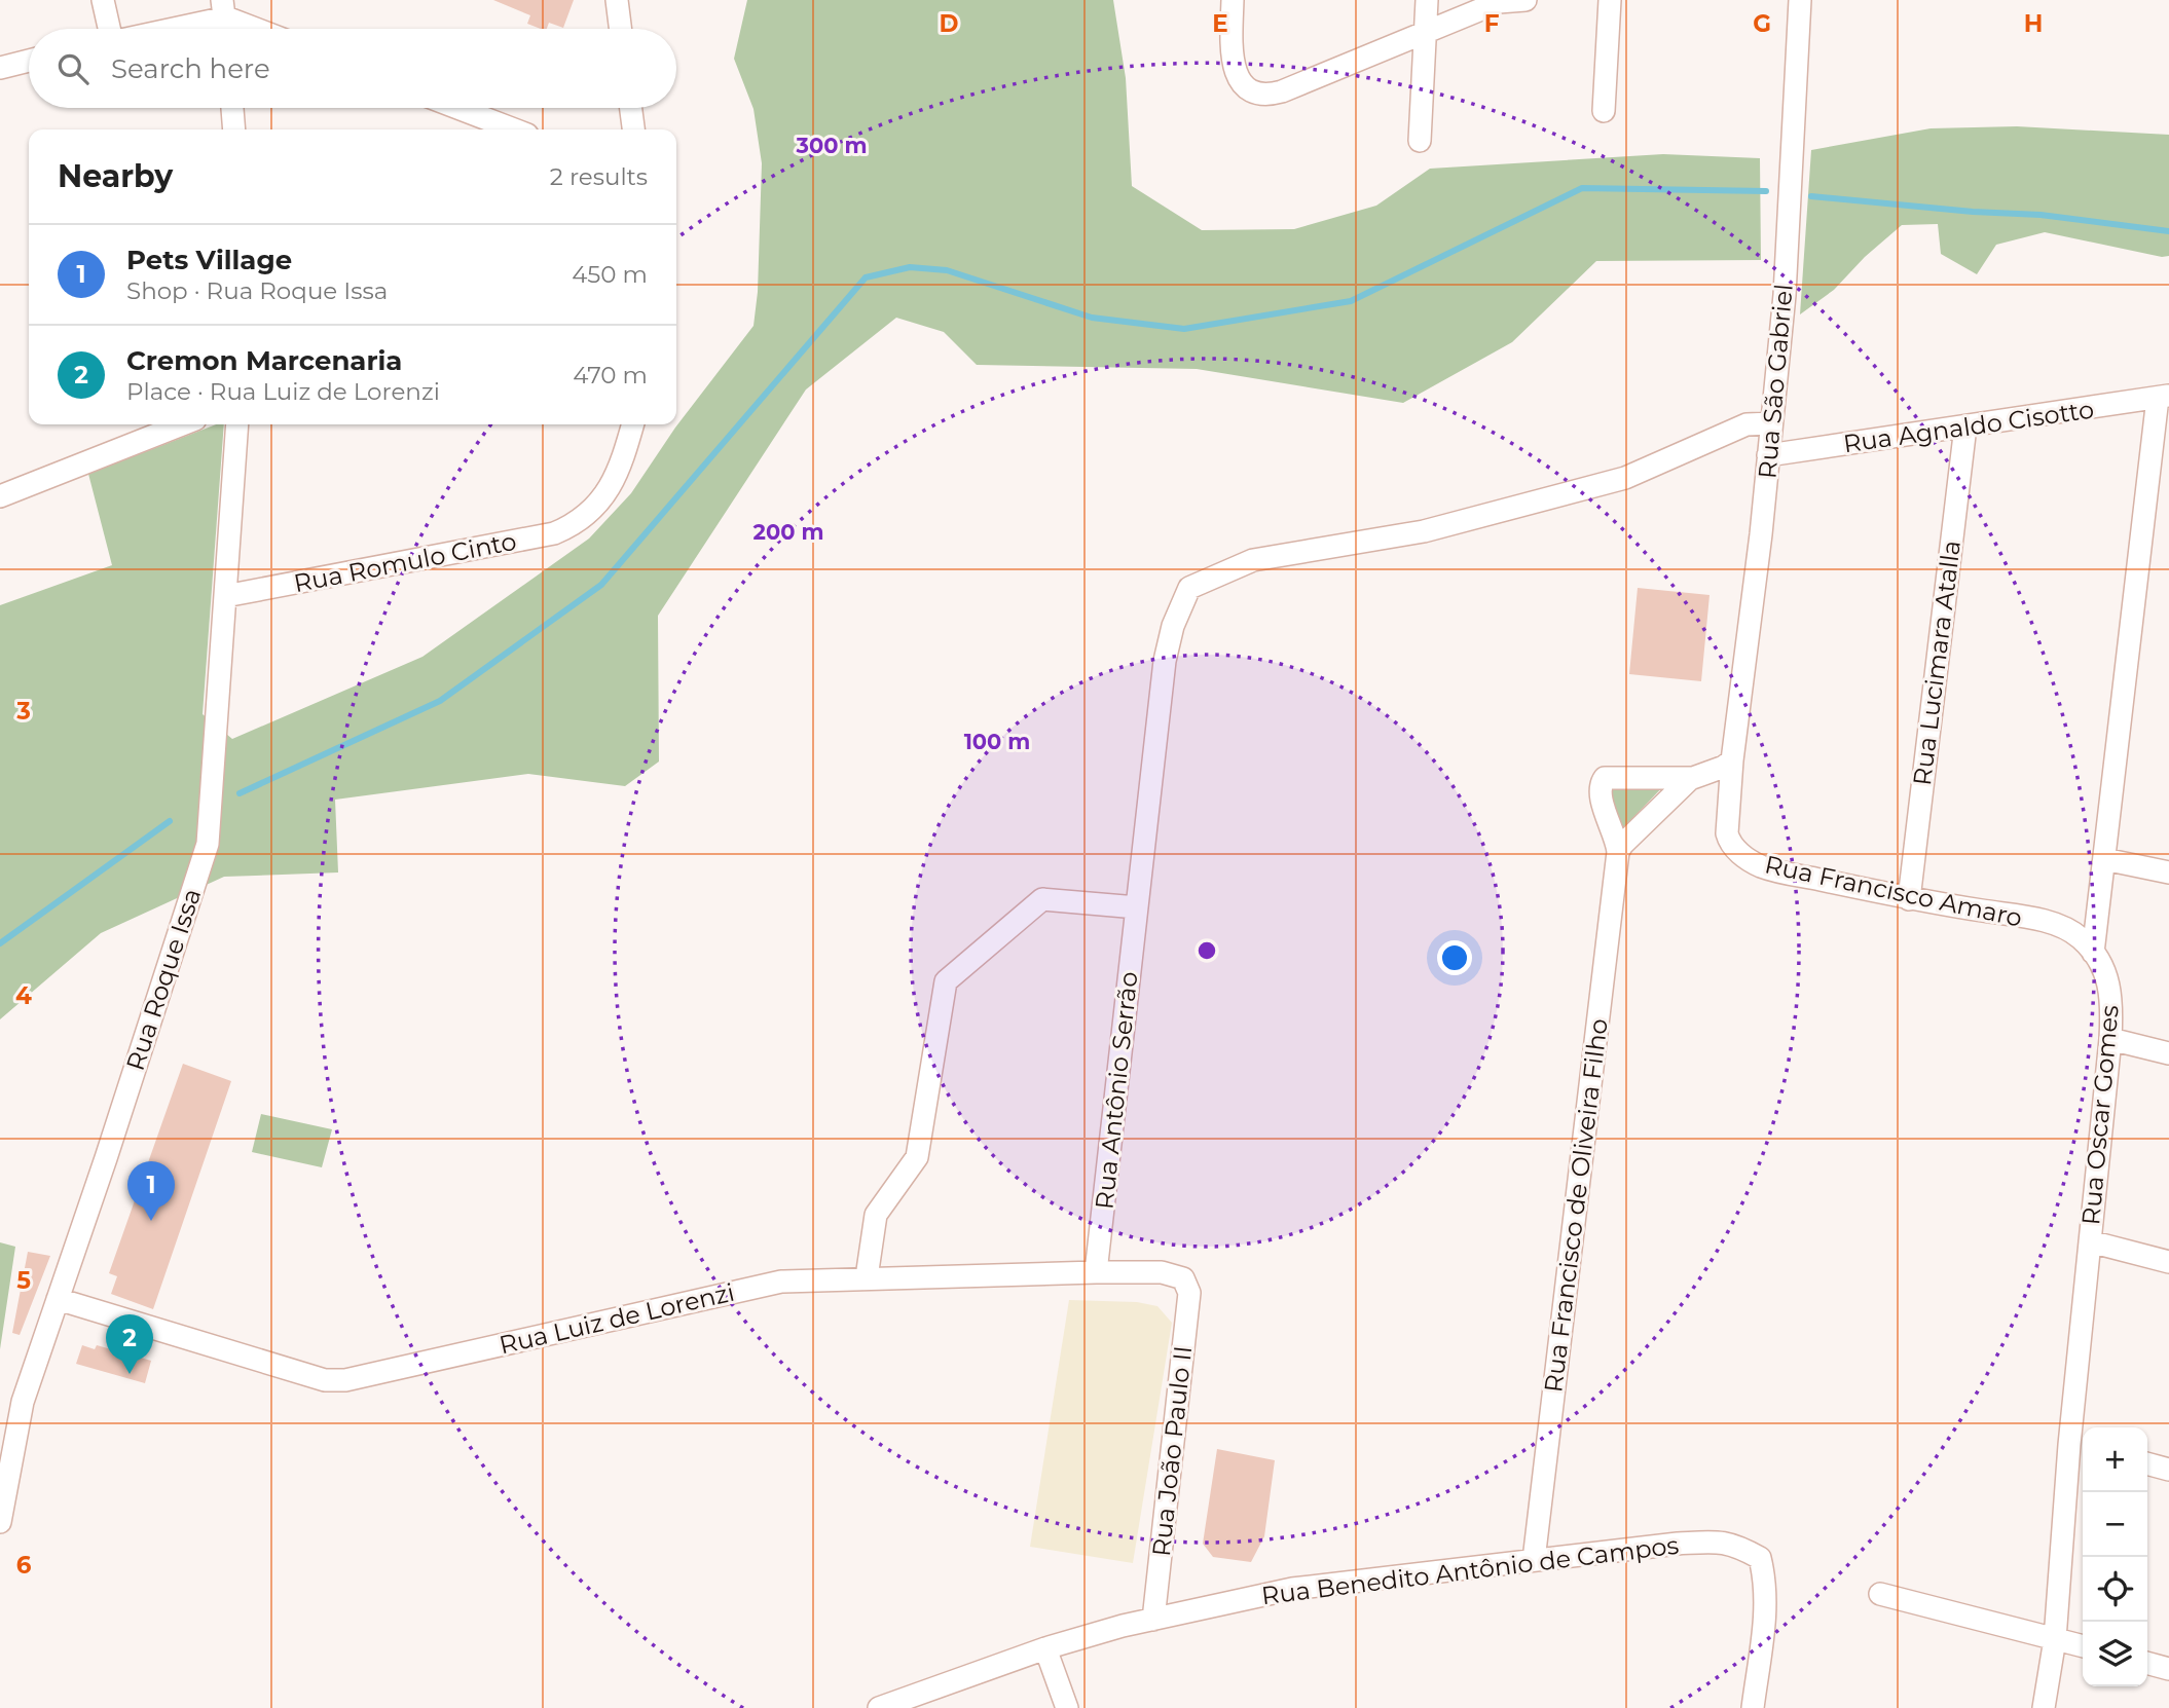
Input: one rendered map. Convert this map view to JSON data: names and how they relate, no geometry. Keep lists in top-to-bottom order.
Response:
{
  "streets": {
    "street": [
      "Rua São Gabriel",
      "Rua Agnaldo Cisotto",
      "Rua Romulo Cinto",
      "Rua Lucimara Atalla",
      "Rua Francisco Amaro",
      "Rua Roque Issa",
      "Rua Antônio Serrão",
      "Rua Oscar Gomes",
      "Rua Francisco de Oliveira Filho",
      "Rua Luiz de Lorenzi",
      "Rua João Paulo II",
      "Rua Benedito Antônio de Campos"
    ]
  },
  "crossings": [
    ["Rua São Gabriel", "Rua Agnaldo Cisotto"],
    ["Rua São Gabriel", "Rua Francisco Amaro"],
    ["Rua São Gabriel", "Rua Antônio Serrão"],
    ["Rua São Gabriel", "Rua Francisco de Oliveira Filho"],
    ["Rua Agnaldo Cisotto", "Rua Lucimara Atalla"],
    ["Rua Romulo Cinto", "Rua Roque Issa"],
    ["Rua Lucimara Atalla", "Rua Francisco Amaro"],
    ["Rua Francisco Amaro", "Rua Oscar Gomes"],
    ["Rua Francisco Amaro", "Rua Francisco de Oliveira Filho"],
    ["Rua Roque Issa", "Rua Luiz de Lorenzi"],
    ["Rua Antônio Serrão", "Rua Luiz de Lorenzi"],
    ["Rua Francisco de Oliveira Filho", "Rua Benedito Antônio de Campos"],
    ["Rua Luiz de Lorenzi", "Rua João Paulo II"],
    ["Rua João Paulo II", "Rua Benedito Antônio de Campos"]
  ],
  "page": {
    "search": "Search here",
    "heading": ["Nearby", "2 results"],
    "list": [
      {
        "mark": "1",
        "name": "Pets Village",
        "note": "Shop · Rua Roque Issa",
        "value": "450 m"
      },
      {
        "mark": "2",
        "name": "Cremon Marcenaria",
        "note": "Place · Rua Luiz de Lorenzi",
        "value": "470 m"
      }
    ],
    "pins": ["1", "2"],
    "map_buttons": ["+", "−"]
  },
  "grid": {
    "columns": [
      "D",
      "E",
      "F",
      "G",
      "H"
    ],
    "rows": [
      "3",
      "4",
      "5",
      "6"
    ]
  },
  "rings": ["300 m", "200 m", "100 m"]
}
